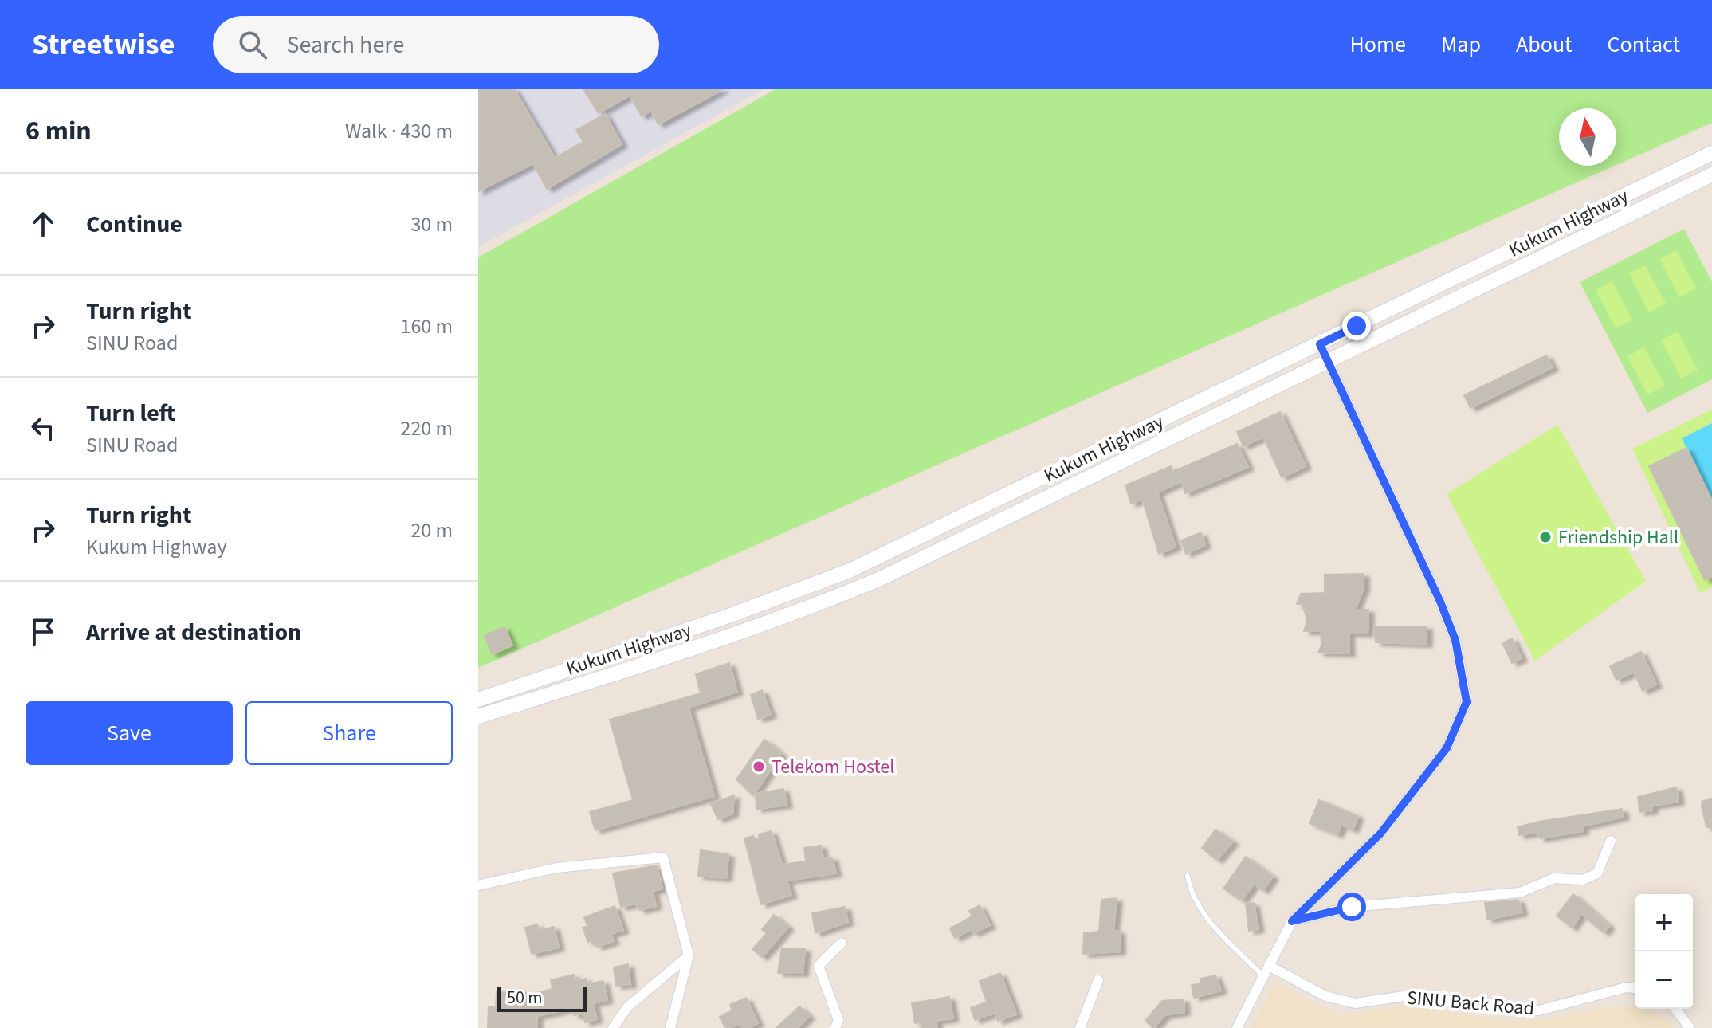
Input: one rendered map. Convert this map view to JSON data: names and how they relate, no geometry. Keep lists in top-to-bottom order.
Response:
{
  "streets": {
    "main road": ["Kukum Highway"],
    "street": ["SINU Back Road"]
  },
  "places": ["Friendship Hall", "Telekom Hostel"],
  "scale_bar": "50 m",
  "north": "top",
  "page": {
    "header": "Streetwise",
    "search": "Search here",
    "nav": [
      "Home",
      "Map",
      "About",
      "Contact"
    ],
    "heading": ["6 min", "Walk · 430 m"],
    "list": [
      ["Continue", "30 m"],
      ["Turn right", "SINU Road", "160 m"],
      ["Turn left", "SINU Road", "220 m"],
      ["Turn right", "Kukum Highway", "20 m"],
      "Arrive at destination"
    ],
    "buttons": ["Save", "Share"],
    "map_buttons": ["+", "−"],
    "scale": "50 m"
  }
}
